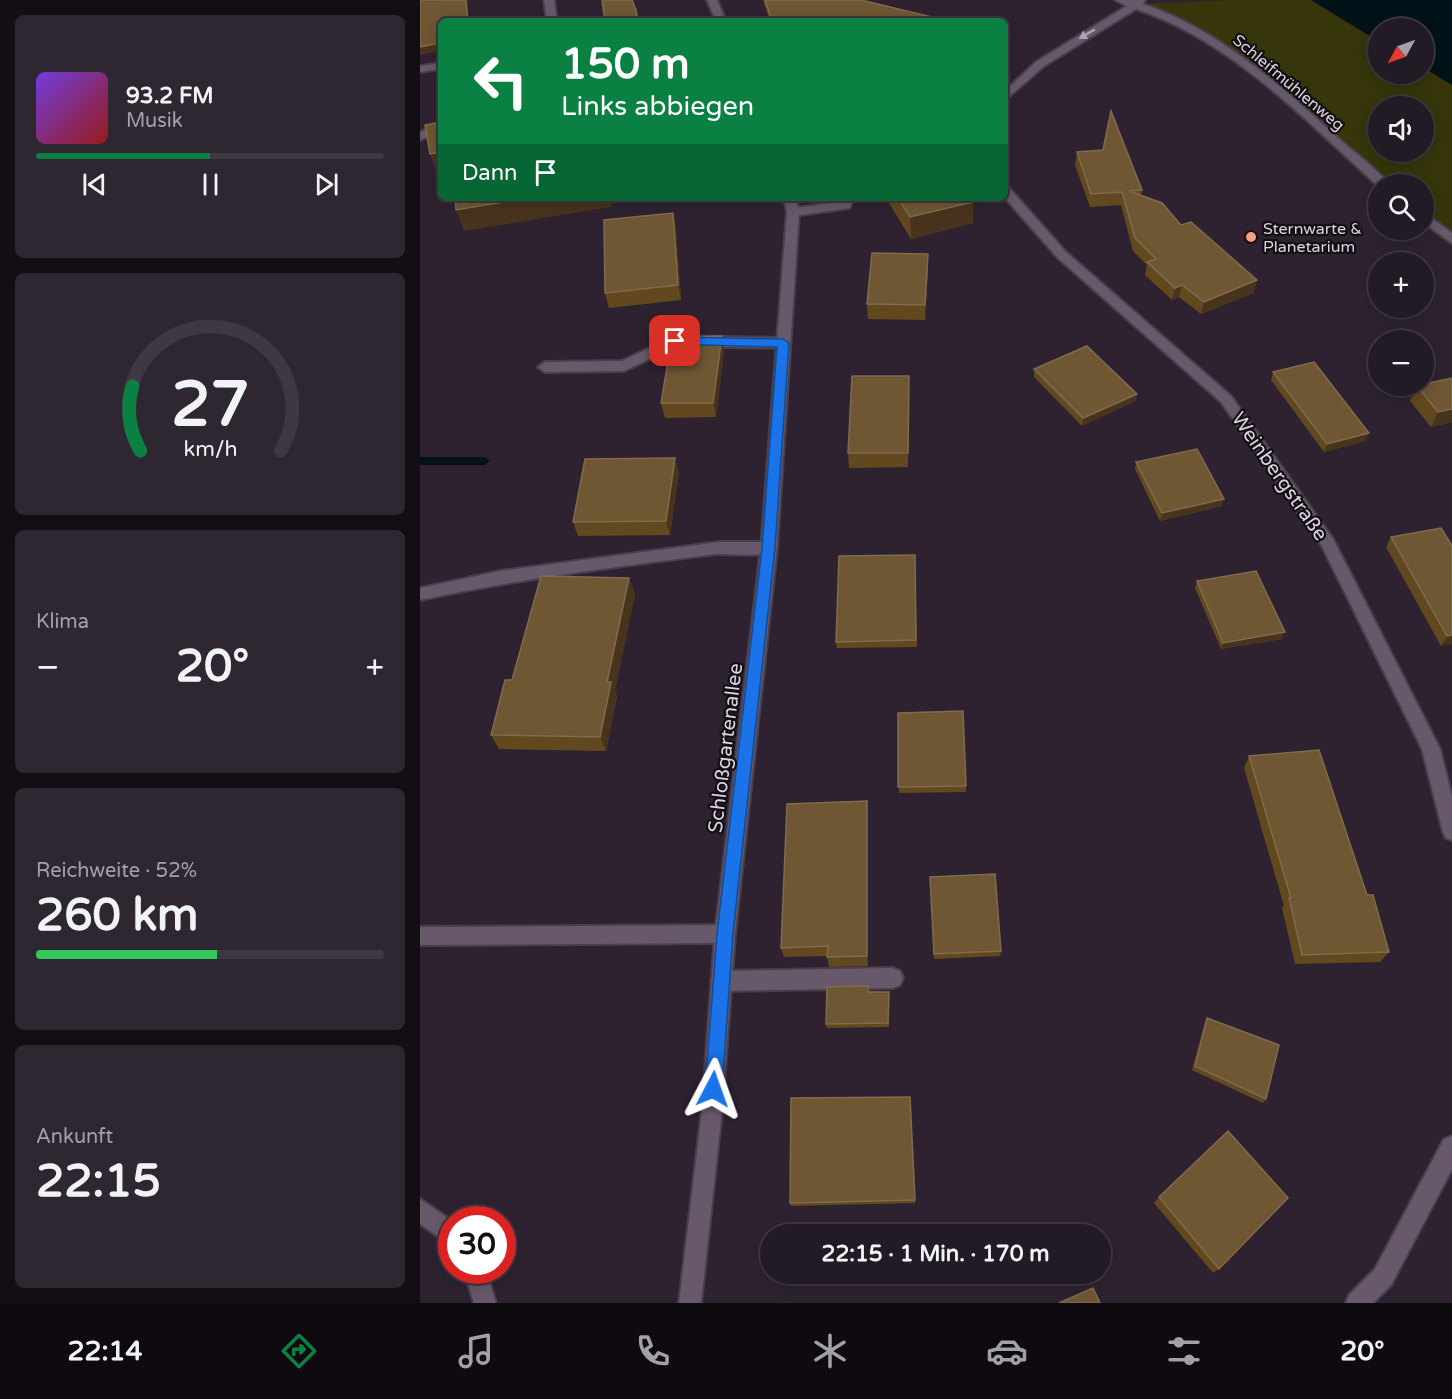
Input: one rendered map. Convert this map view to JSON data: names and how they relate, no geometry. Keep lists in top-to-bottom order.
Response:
{
  "streets": {
    "street": ["Schleifmühlenweg", "Weinbergstraße", "Schloßgartenallee"]
  },
  "places": ["Sternwarte & Planetarium"],
  "north": "bottom left",
  "page": {
    "map_buttons": ["+", "−"],
    "turn": ["150 m", "Links abbiegen"],
    "song": ["93.2 FM", "Musik"],
    "then": "Dann",
    "tile": [
      "Klima",
      ["Reichweite · 52%", "260 km"],
      ["Ankunft", "22:15"]
    ],
    "heat": ["−", "20°", "+"],
    "limit": "30",
    "trip": "22:15 · 1 Min. · 170 m",
    "tabs": ["22:14", "20°"],
    "gauge": ["27", "km/h"]
  }
}
